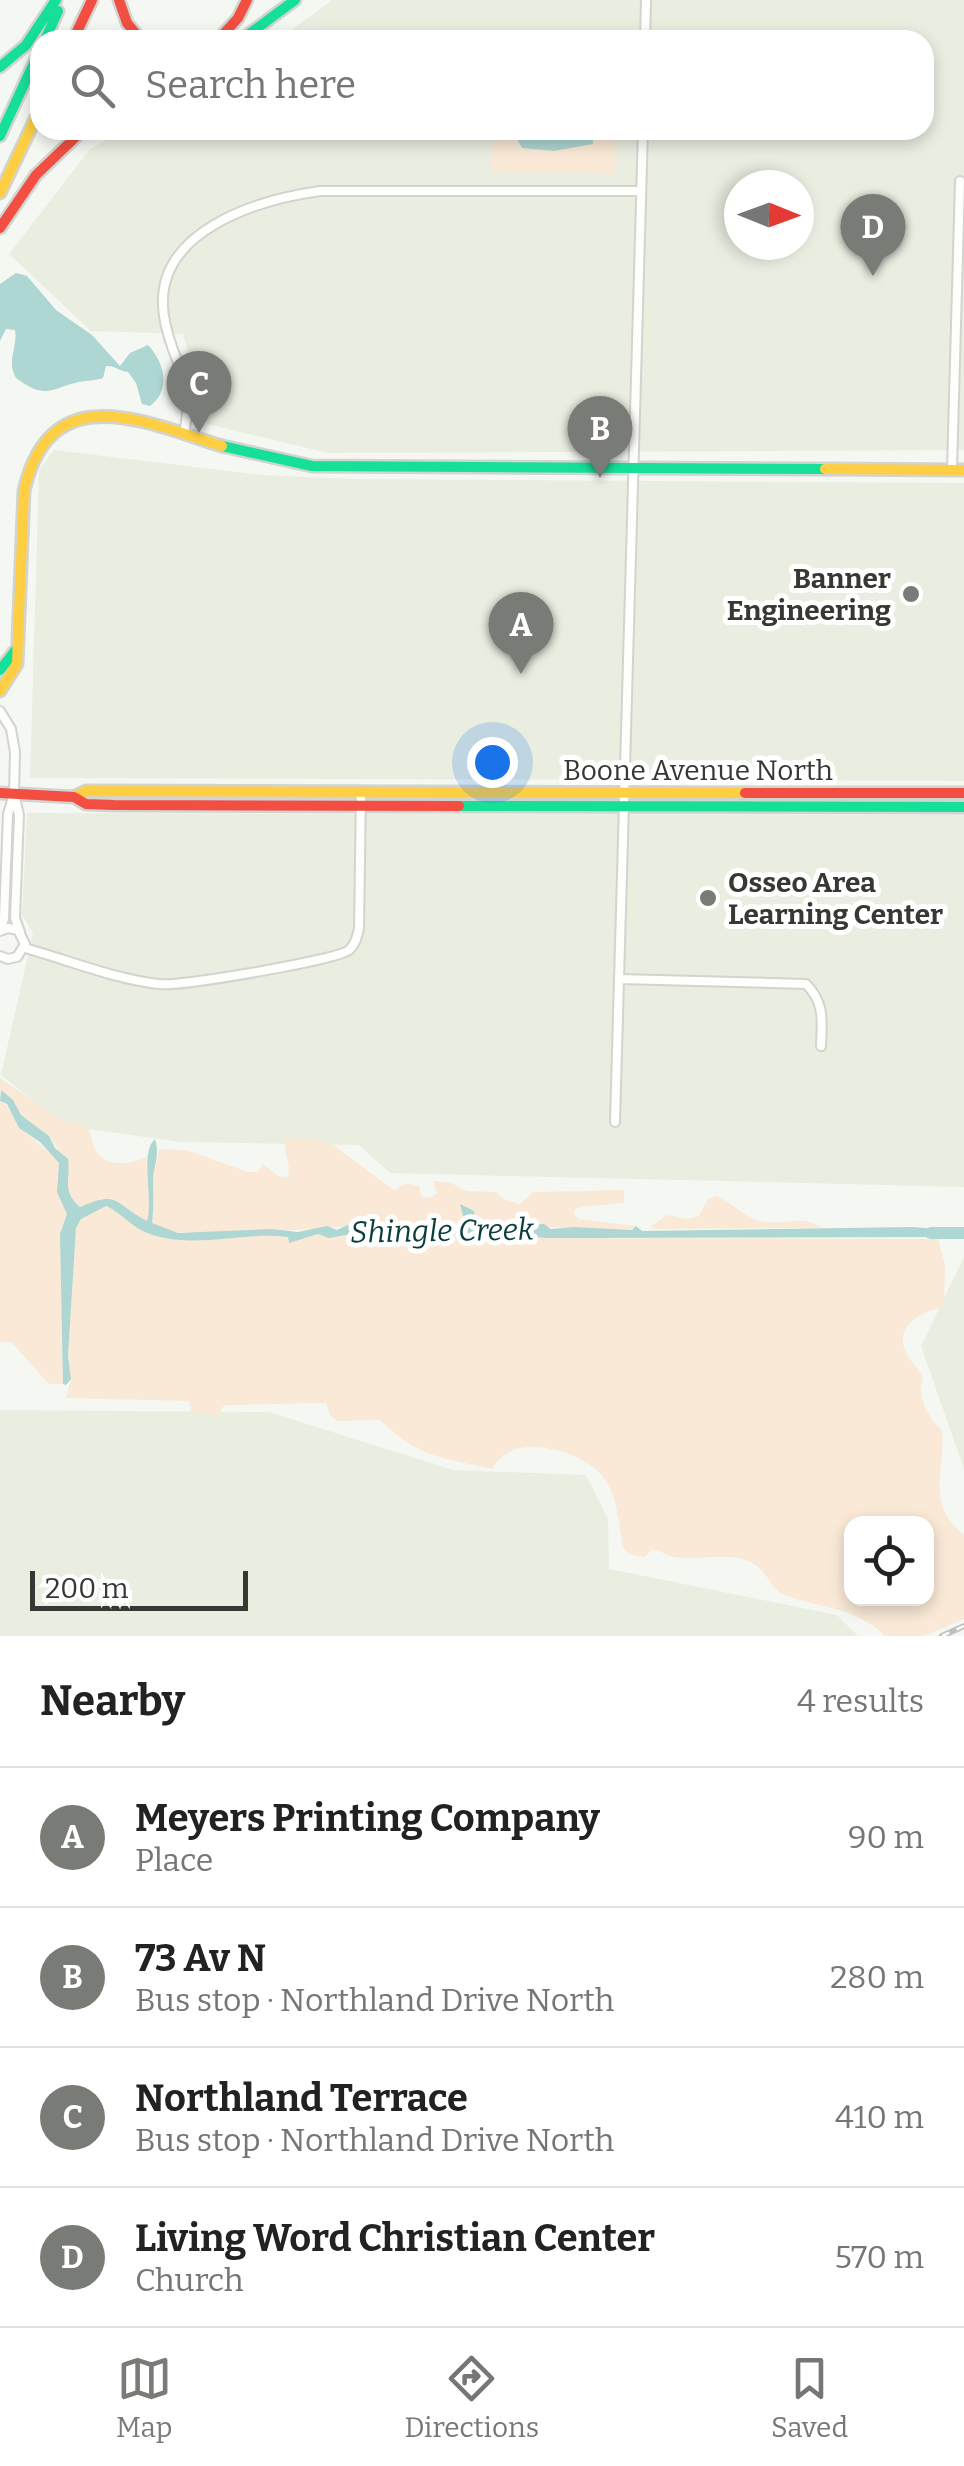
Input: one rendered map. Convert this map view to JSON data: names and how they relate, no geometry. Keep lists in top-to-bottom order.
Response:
{
  "streets": {
    "main road": ["Boone Avenue North"]
  },
  "water": ["Shingle Creek"],
  "places": ["Banner Engineering", "Osseo Area Learning Center"],
  "scale_bar": "200 m",
  "north": "right",
  "page": {
    "search": "Search here",
    "pins": [
      "D",
      "C",
      "B",
      "A"
    ],
    "scale": "200 m",
    "heading": ["Nearby", "4 results"],
    "list": [
      {
        "mark": "A",
        "name": "Meyers Printing Company",
        "note": "Place",
        "value": "90 m"
      },
      {
        "mark": "B",
        "name": "73 Av N",
        "note": "Bus stop · Northland Drive North",
        "value": "280 m"
      },
      {
        "mark": "C",
        "name": "Northland Terrace",
        "note": "Bus stop · Northland Drive North",
        "value": "410 m"
      },
      {
        "mark": "D",
        "name": "Living Word Christian Center",
        "note": "Church",
        "value": "570 m"
      }
    ],
    "nav": ["Map", "Directions", "Saved"]
  }
}
